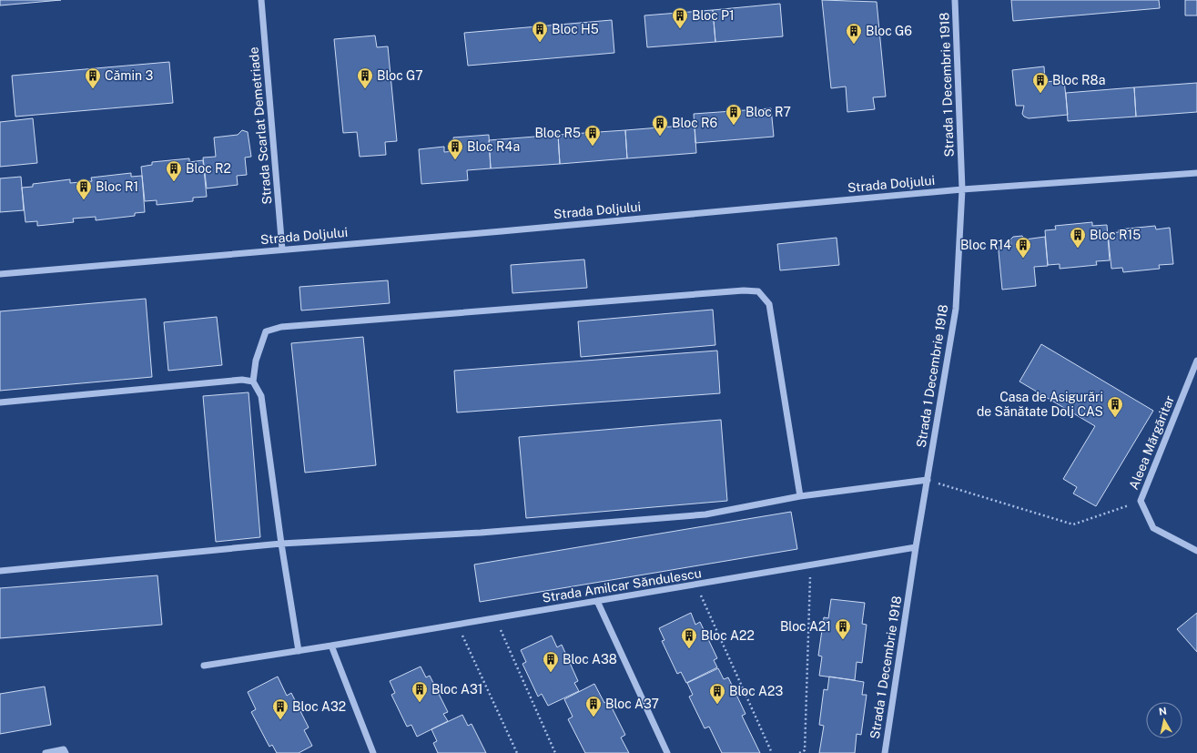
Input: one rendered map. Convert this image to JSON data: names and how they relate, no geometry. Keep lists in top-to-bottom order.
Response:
{
  "streets": {
    "street": [
      "Strada 1 Decembrie 1918",
      "Strada Scarlat Demetriade",
      "Strada Doljului",
      "Aleea Mărgăritar",
      "Strada Amilcar Săndulescu"
    ]
  },
  "crossings": [
    ["Strada 1 Decembrie 1918", "Strada Doljului"],
    ["Strada 1 Decembrie 1918", "Strada Amilcar Săndulescu"],
    ["Strada Scarlat Demetriade", "Strada Doljului"]
  ],
  "places": {
    "building": [
      "Bloc P1",
      "Bloc H5",
      "Bloc G6",
      "Cămin 3",
      "Bloc G7",
      "Bloc R8a",
      "Bloc R7",
      "Bloc R6",
      "Bloc R5",
      "Bloc R4a",
      "Bloc R2",
      "Bloc R1",
      "Bloc R15",
      "Bloc R14",
      "Casa de Asigurări de Sănătate Dolj CAS",
      "Bloc A21",
      "Bloc A22",
      "Bloc A38",
      "Bloc A31",
      "Bloc A23",
      "Bloc A37",
      "Bloc A32"
    ]
  },
  "north": "top"
}
